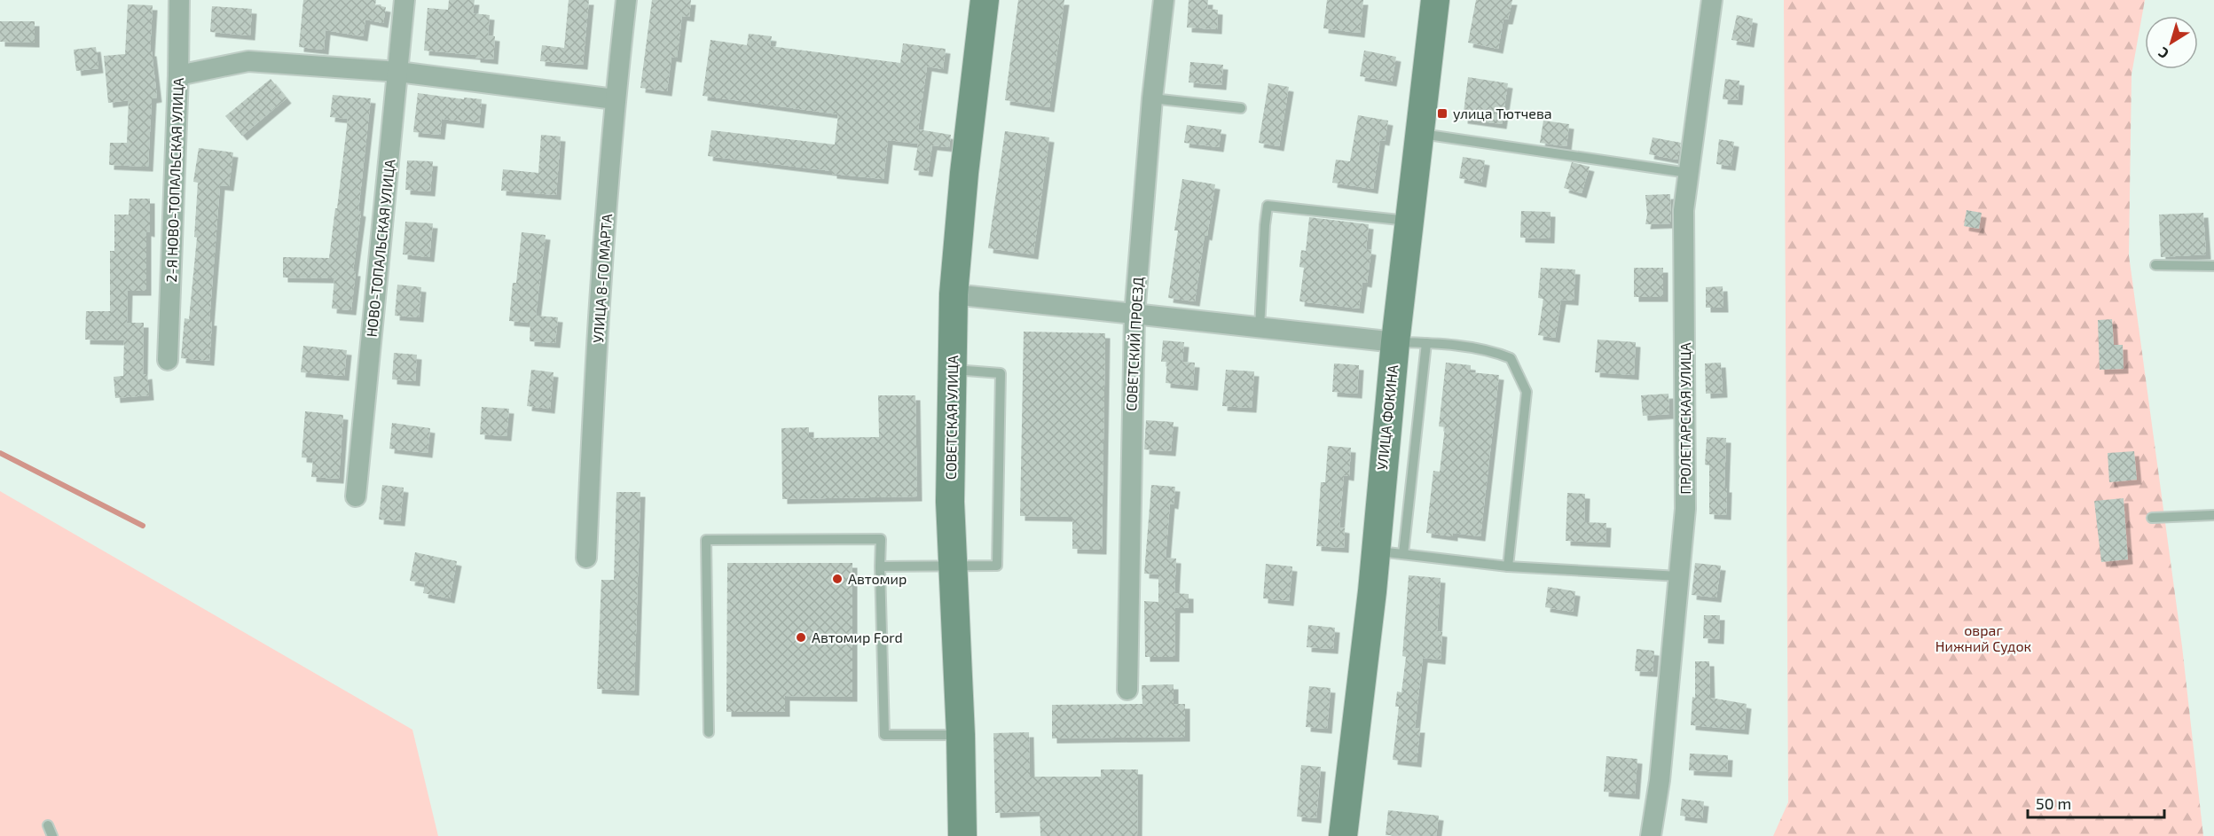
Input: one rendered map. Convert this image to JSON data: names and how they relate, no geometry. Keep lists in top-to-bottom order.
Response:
{
  "streets": {
    "main road": ["СОВЕТСКАЯ УЛИЦА", "УЛИЦА ФОКИНА"],
    "street": [
      "2-Я НОВО-ТОПАЛЬСКАЯ УЛИЦА",
      "НОВО-ТОПАЛЬСКАЯ УЛИЦА",
      "УЛИЦА 8-ГО МАРТА",
      "СОВЕТСКИЙ ПРОЕЗД",
      "ПРОЛЕТАРСКАЯ УЛИЦА"
    ]
  },
  "parks": ["овраг Нижний Судок"],
  "places": {
    "transit": ["улица Тютчева"],
    "other": ["Автомир", "Автомир Ford"]
  },
  "scale_bar": "50 m",
  "north": "bottom left"
}
